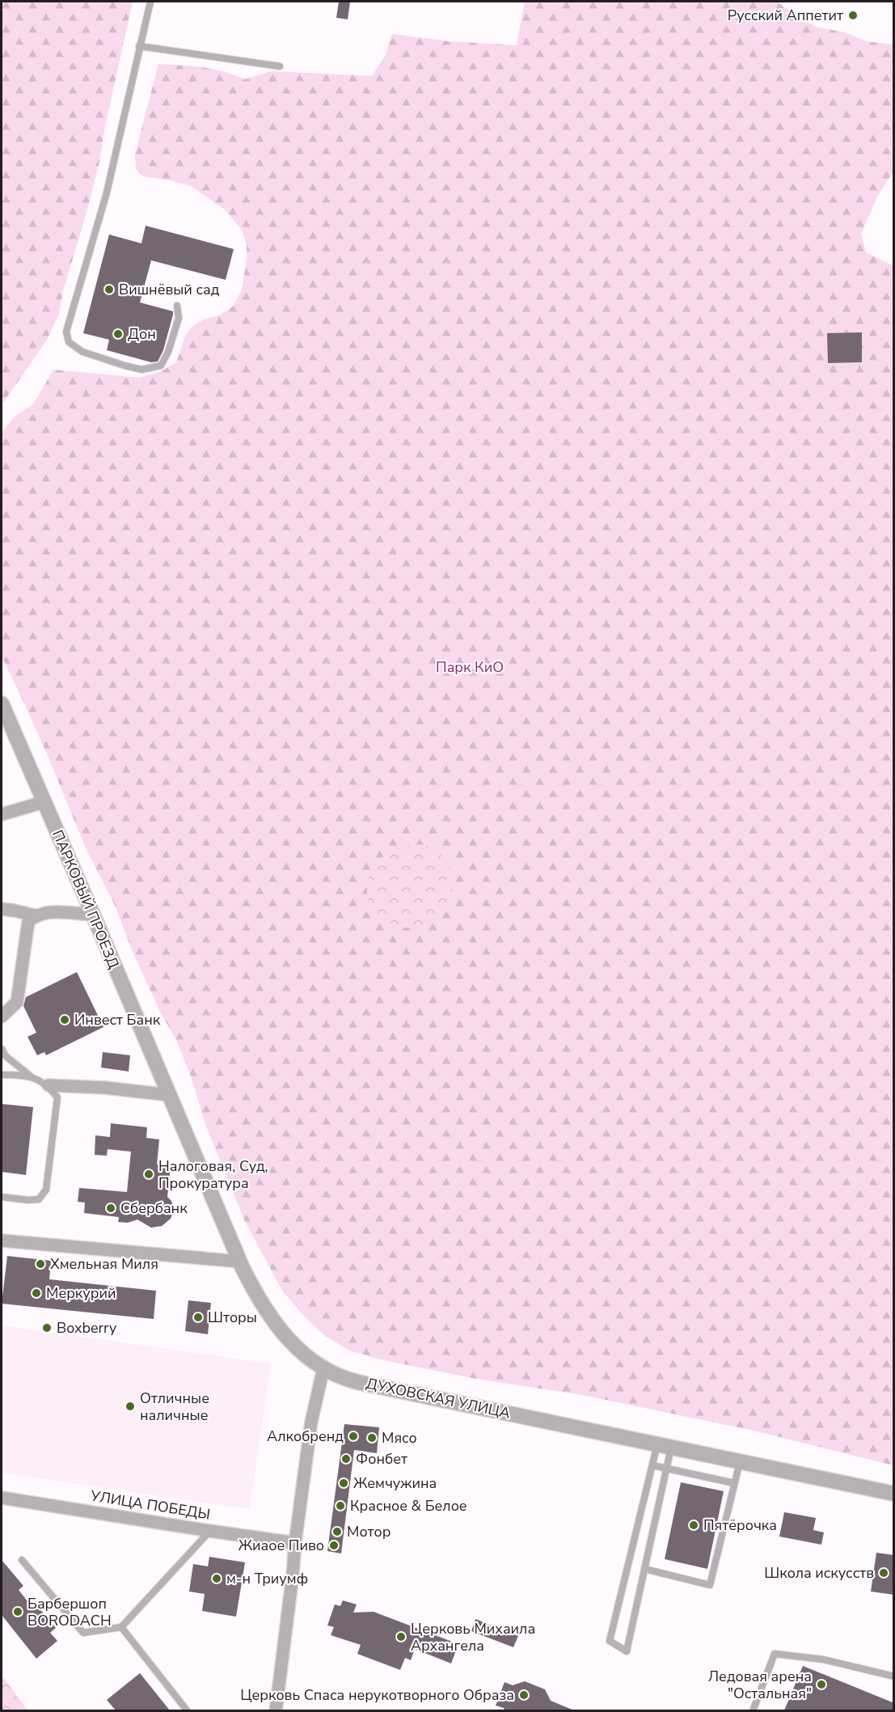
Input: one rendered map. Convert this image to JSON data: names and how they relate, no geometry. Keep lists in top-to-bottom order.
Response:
{
  "streets": {
    "street": ["ПАРКОВЫЙ ПРОЕЗД", "ДУХОВСКАЯ УЛИЦА", "УЛИЦА ПОБЕДЫ"]
  },
  "crossings": [
    ["ПАРКОВЫЙ ПРОЕЗД", "ДУХОВСКАЯ УЛИЦА"]
  ],
  "parks": ["Парк КиО"],
  "places": [
    "Русский Аппетит",
    "Вишнёвый сад",
    "Дон",
    "Инвест Банк",
    "Налоговая, Суд, Прокуратура",
    "Сбербанк",
    "Хмельная Миля",
    "Меркурий",
    "Шторы",
    "Boxberry",
    "Отличные наличные",
    "Алкобренд",
    "Мясо",
    "Фонбет",
    "Жемчужина",
    "Красное & Белое",
    "Пятёрочка",
    "Мотор",
    "Жиаое Пиво",
    "Школа искусств",
    "м-н Триумф",
    "Барбершоп BORODACH",
    "Церковь Михаила Архангела",
    "Ледовая арена \"Остальная\"",
    "Церковь Спаса нерукотворного Образа"
  ]
}
